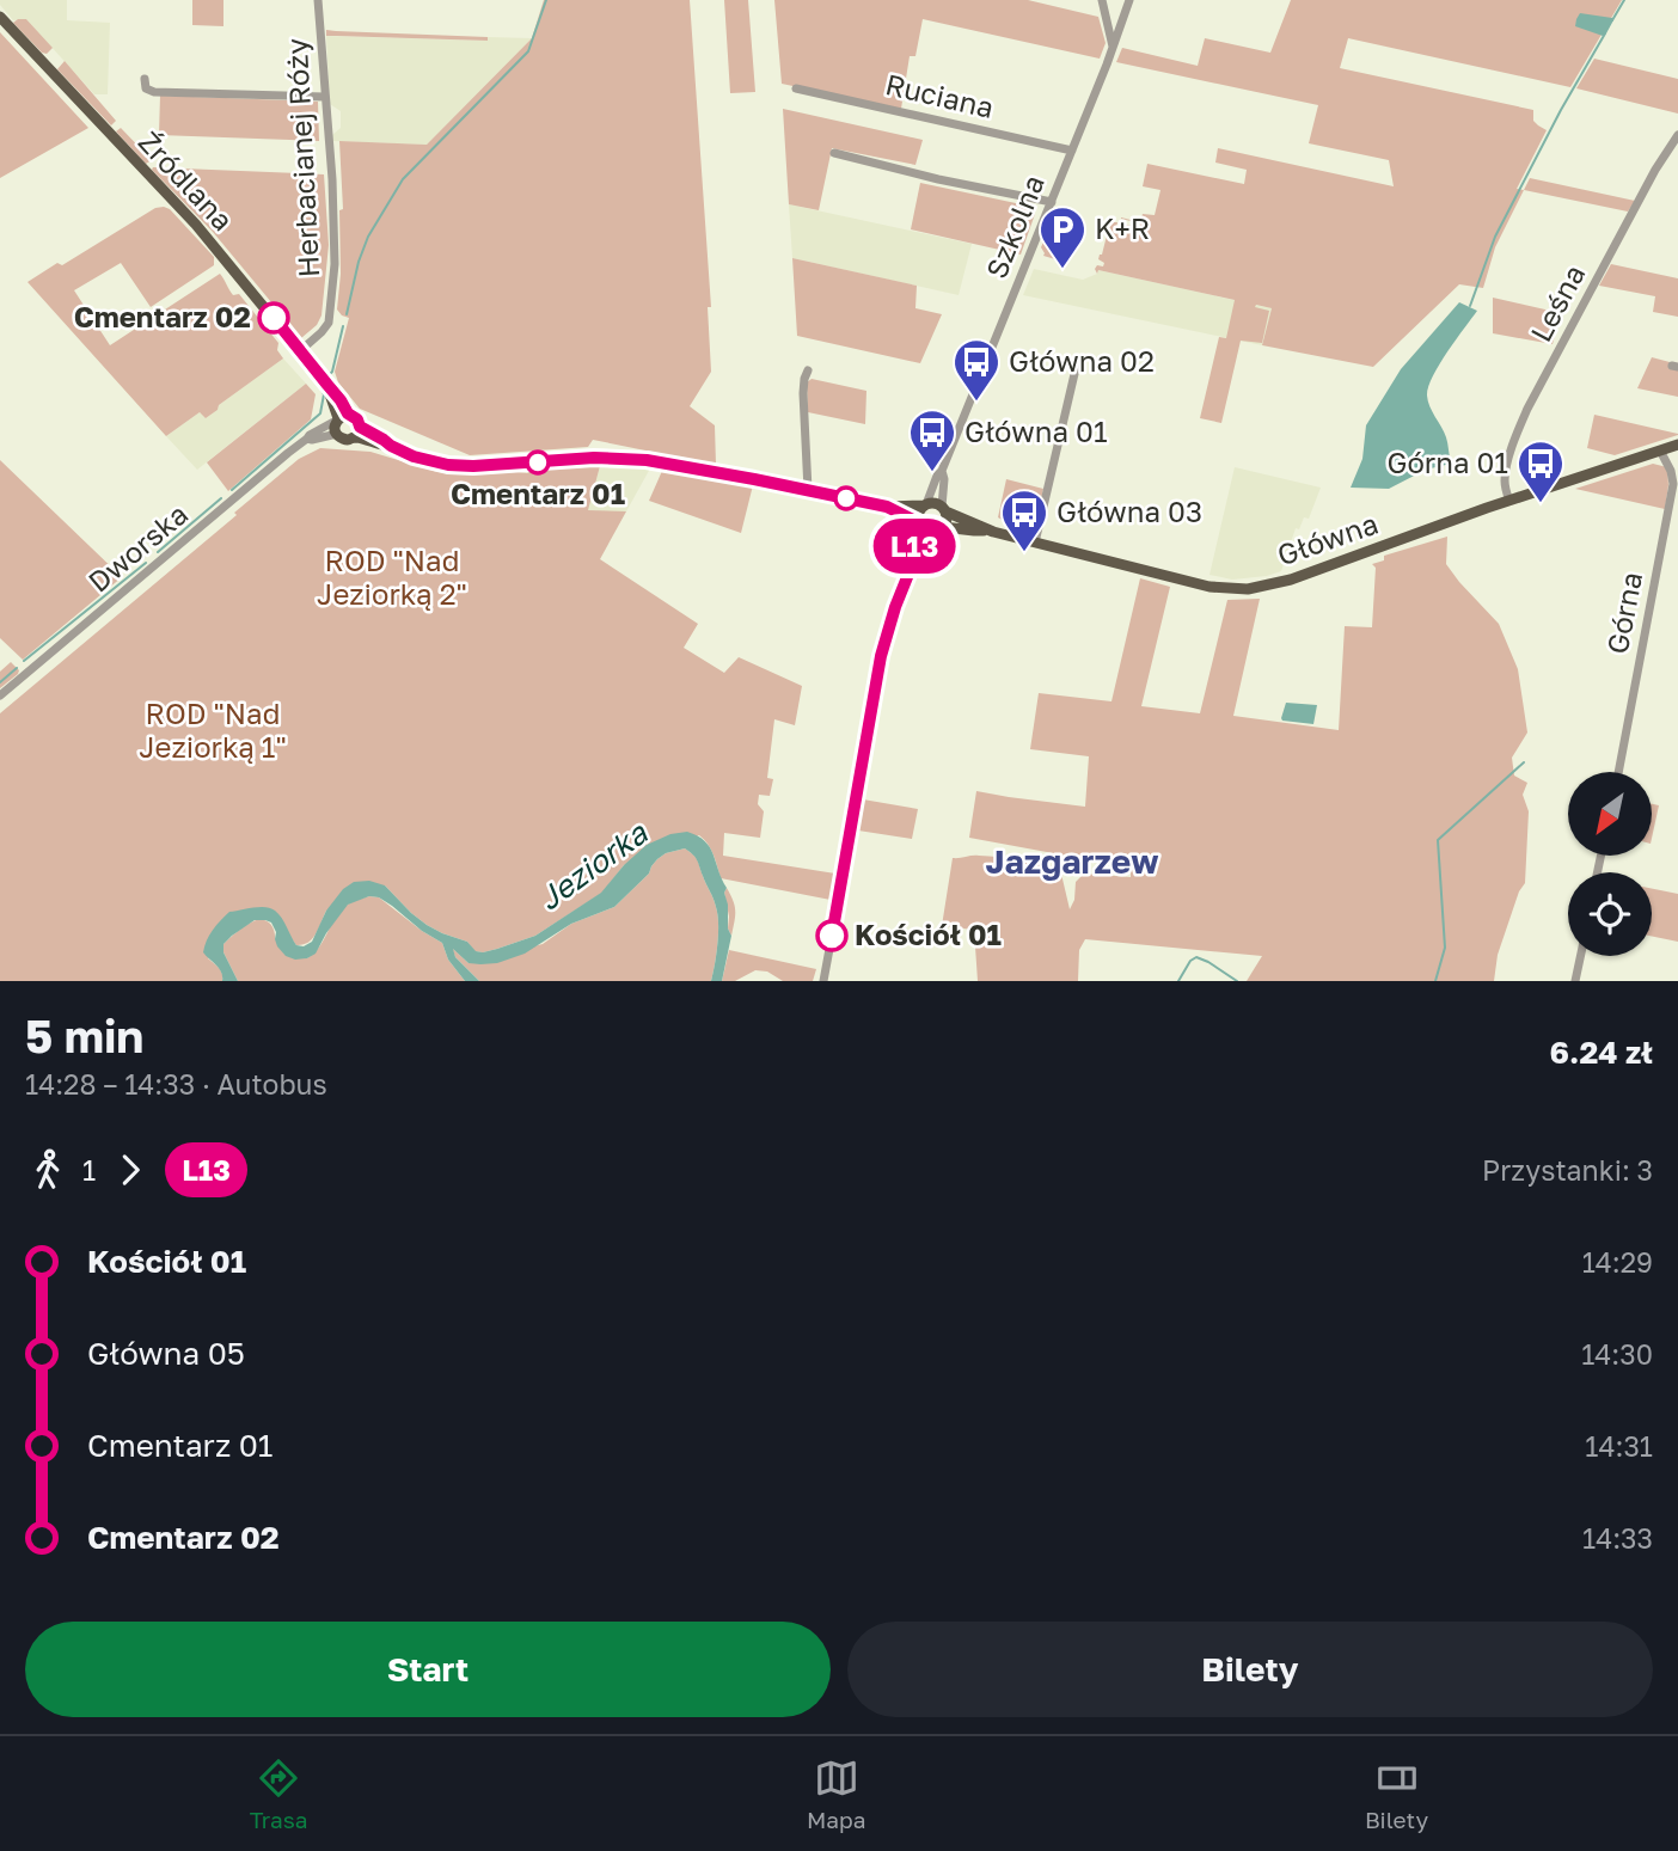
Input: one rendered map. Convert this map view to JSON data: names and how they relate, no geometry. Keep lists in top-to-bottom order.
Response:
{
  "streets": {
    "main road": ["Źródlana", "Główna"],
    "street": [
      "Ruciana",
      "Herbacianej Róży",
      "Szkolna",
      "Leśna",
      "Dworska",
      "Górna"
    ]
  },
  "crossings": [
    ["Ruciana", "Szkolna"],
    ["Herbacianej Róży", "Źródlana"],
    ["Źródlana", "Dworska"],
    ["Szkolna", "Główna"],
    ["Leśna", "Główna"],
    ["Główna", "Górna"]
  ],
  "districts": ["Jazgarzew"],
  "water": ["Jeziorka"],
  "parks": ["ROD \"Nad Jeziorką 2\"", "ROD \"Nad Jeziorką 1\""],
  "places": {
    "parking": ["K+R"],
    "other": ["Cmentarz 02", "Cmentarz 01", "Kościół 01"],
    "bus stop": [
      "Główna 02",
      "Główna 01",
      "Górna 01",
      "Główna 03"
    ]
  },
  "lines": ["bus line L13"],
  "north": "bottom left",
  "page": {
    "on_map": "L13",
    "heading": ["5 min", "14:28 – 14:33 · Autobus", "6.24 zł"],
    "legs": ["1", "L13", "Przystanki: 3"],
    "list": [
      {
        "name": "Kościół 01",
        "value": "14:29"
      },
      {
        "name": "Główna 05",
        "value": "14:30"
      },
      {
        "name": "Cmentarz 01",
        "value": "14:31"
      },
      {
        "name": "Cmentarz 02",
        "value": "14:33"
      }
    ],
    "buttons": ["Start", "Bilety"],
    "tabs": ["Trasa", "Mapa", "Bilety"]
  }
}
